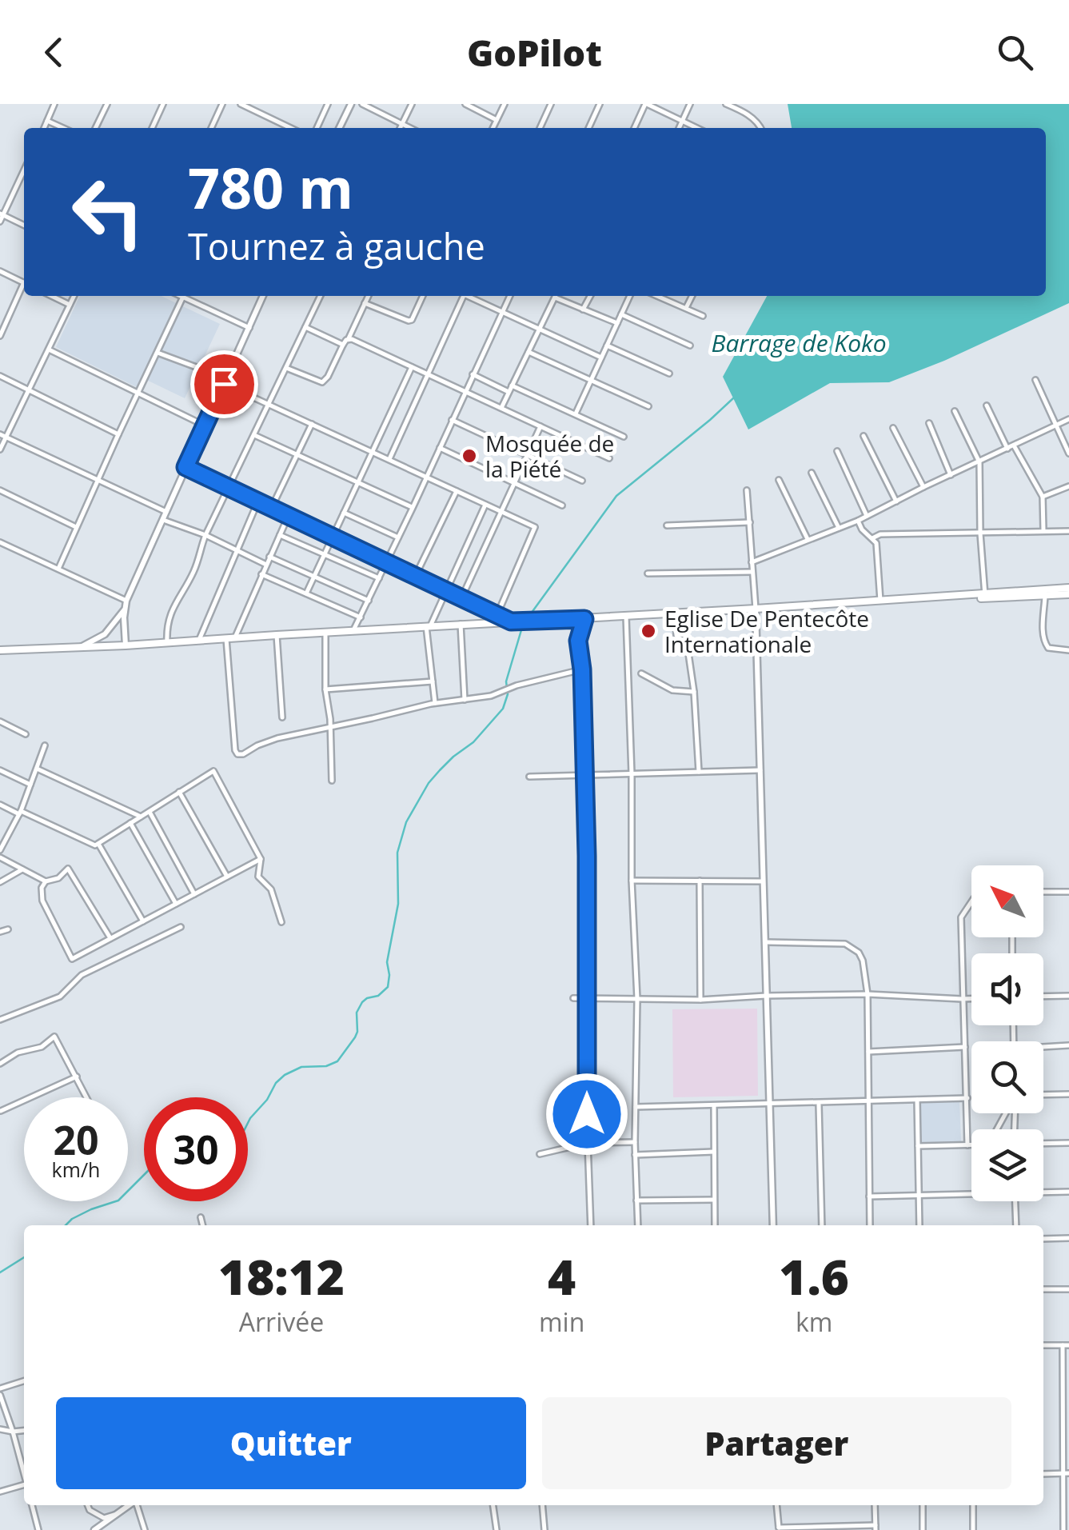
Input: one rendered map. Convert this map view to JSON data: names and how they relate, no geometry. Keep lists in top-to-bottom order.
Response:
{
  "water": ["Barrage de Koko"],
  "places": ["Mosquée de la Piété", "Eglise De Pentecôte Internationale"],
  "north": "top left",
  "page": {
    "header": "GoPilot",
    "turn": ["780 m", "Tournez à gauche"],
    "speed": "20 km/h",
    "limit": "30",
    "eta": [
      "18:12",
      "Arrivée",
      "4",
      "min",
      "1.6",
      "km"
    ],
    "buttons": ["Quitter", "Partager"]
  }
}
